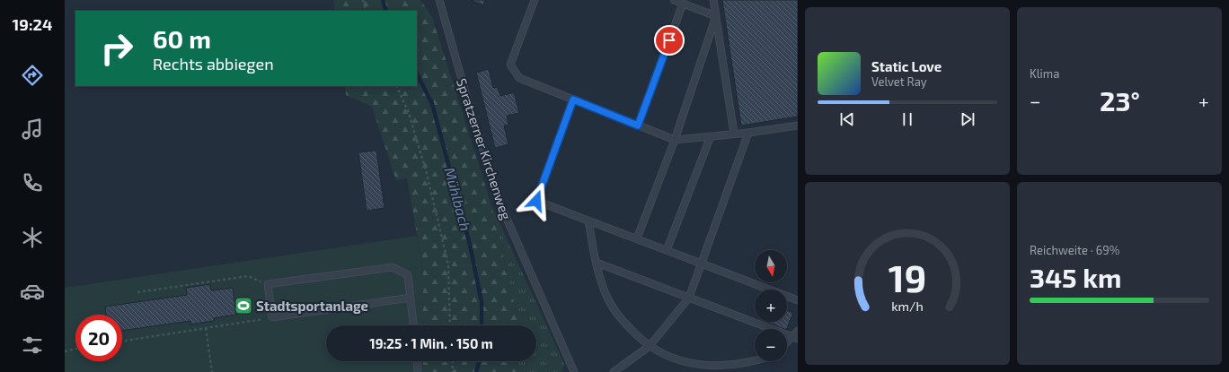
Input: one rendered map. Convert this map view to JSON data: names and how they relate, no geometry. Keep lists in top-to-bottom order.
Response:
{
  "streets": {
    "lane": ["Spratzerner Kirchenweg"]
  },
  "water": ["Mühlbach"],
  "places": {
    "sports": ["Stadtsportanlage"]
  },
  "north": "bottom",
  "page": {
    "tabs": "19:24",
    "tile": [
      "Klima",
      ["Reichweite · 69%", "345 km"]
    ],
    "turn": ["60 m", "Rechts abbiegen"],
    "song": ["Static Love", "Velvet Ray"],
    "heat": ["−", "23°", "+"],
    "map_buttons": ["+", "−"],
    "limit": "20",
    "trip": "19:25 · 1 Min. · 150 m",
    "gauge": ["19", "km/h"]
  }
}
